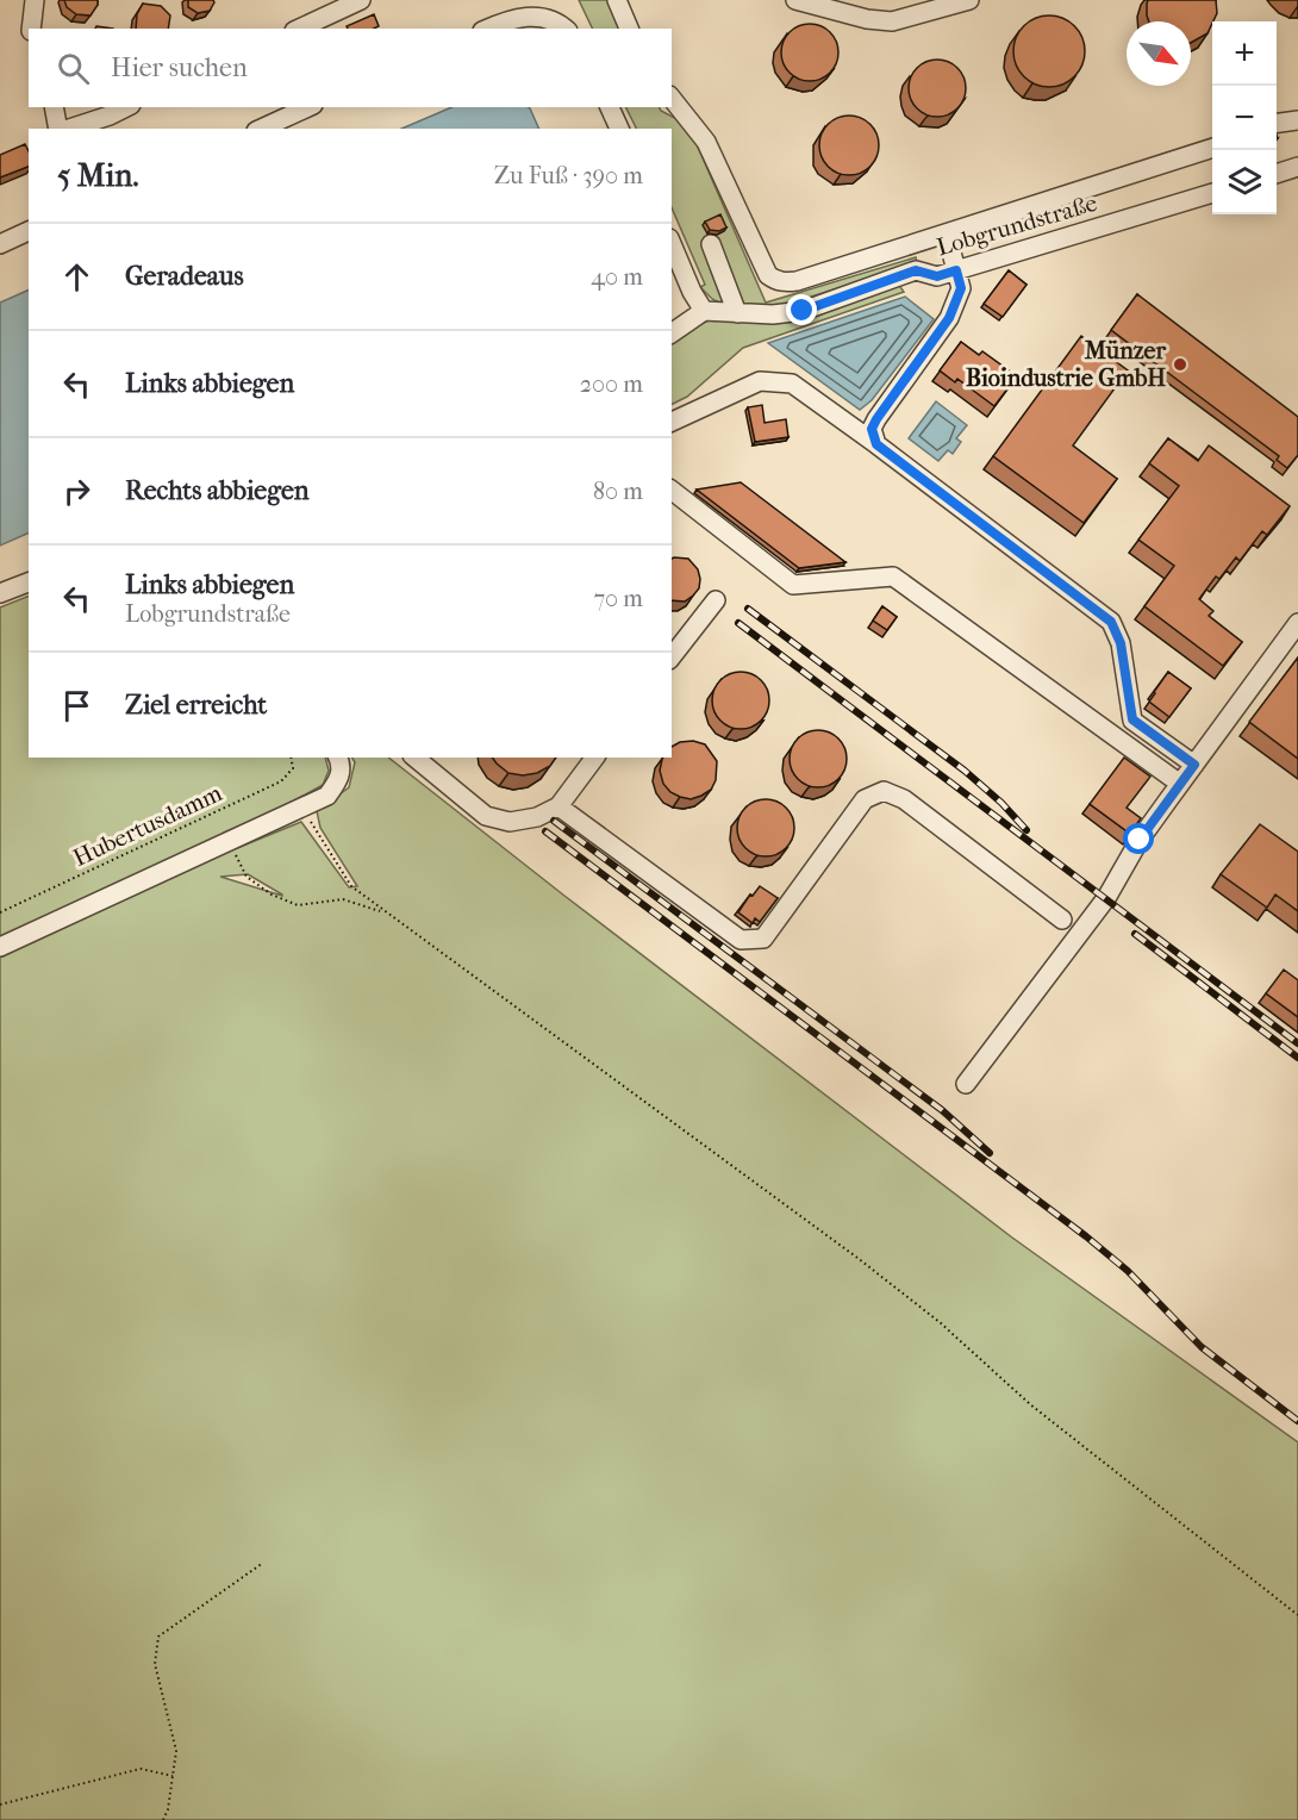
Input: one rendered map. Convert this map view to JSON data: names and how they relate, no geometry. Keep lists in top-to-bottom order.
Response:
{
  "streets": {
    "lane": ["Lobgrundstraße"],
    "path": ["Hubertusdamm"]
  },
  "places": ["Münzer Bioindustrie GmbH"],
  "north": "bottom right",
  "page": {
    "map_buttons": ["+", "−"],
    "search": "Hier suchen",
    "heading": ["5 Min.", "Zu Fuß · 390 m"],
    "list": [
      ["Geradeaus", "40 m"],
      ["Links abbiegen", "200 m"],
      ["Rechts abbiegen", "80 m"],
      ["Links abbiegen", "Lobgrundstraße", "70 m"],
      "Ziel erreicht"
    ]
  }
}
